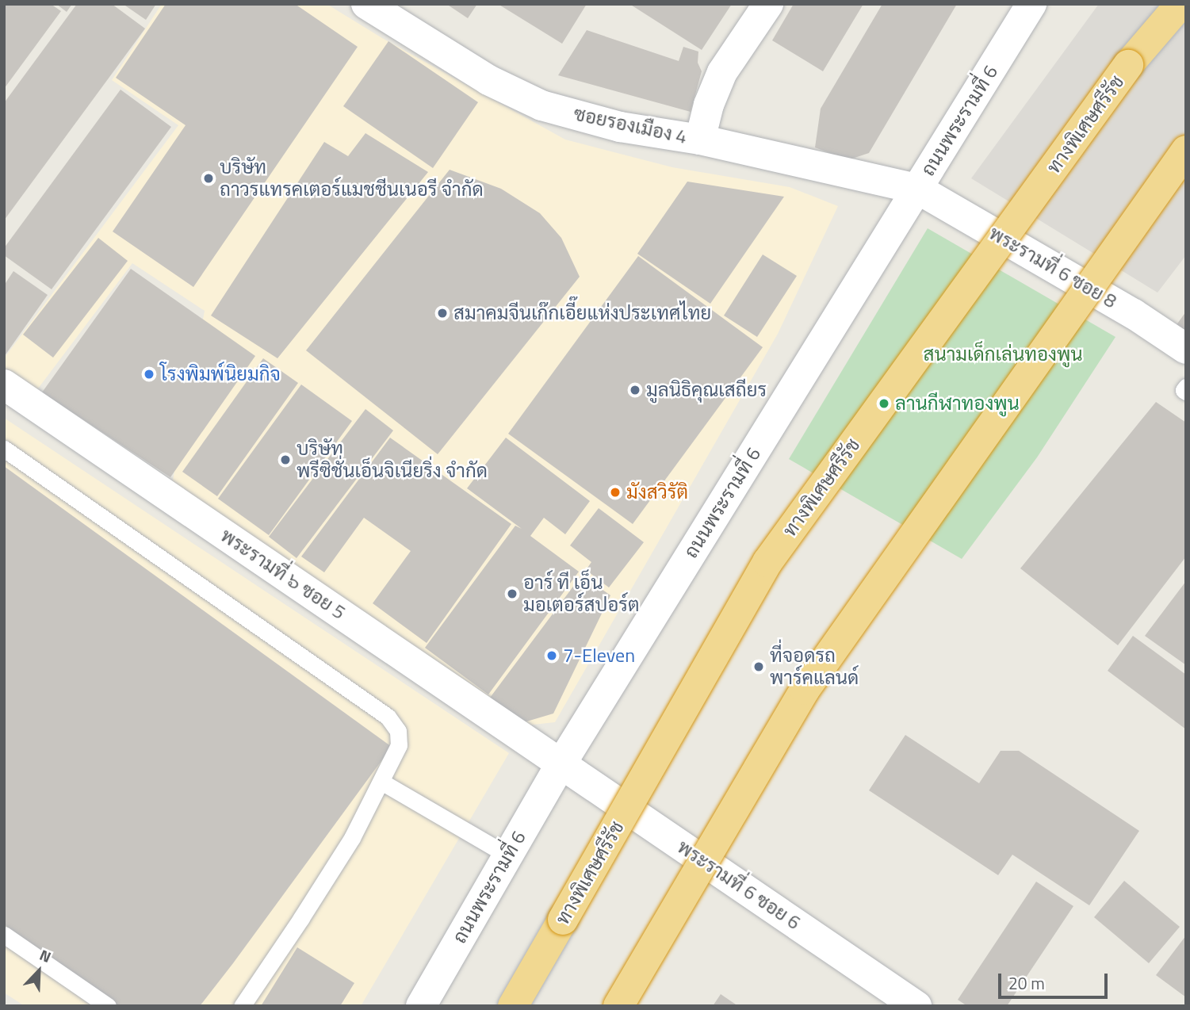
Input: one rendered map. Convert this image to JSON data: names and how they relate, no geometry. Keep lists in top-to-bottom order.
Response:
{
  "streets": {
    "highway": ["ทางพิเศษศรีรัช"],
    "street": [
      "ถนนพระรามที่ 6",
      "ซอยรองเมือง 4",
      "พระรามที่ 6 ซอย 8",
      "พระรามที่ ๖ ซอย 5",
      "พระรามที่ 6 ซอย 6"
    ]
  },
  "crossings": [
    ["ถนนพระรามที่ 6", "ซอยรองเมือง 4"],
    ["ถนนพระรามที่ 6", "พระรามที่ 6 ซอย 8"],
    ["ถนนพระรามที่ 6", "พระรามที่ ๖ ซอย 5"],
    ["ถนนพระรามที่ 6", "พระรามที่ 6 ซอย 6"],
    ["ซอยรองเมือง 4", "พระรามที่ 6 ซอย 8"],
    ["พระรามที่ ๖ ซอย 5", "พระรามที่ 6 ซอย 6"]
  ],
  "parks": ["สนามเด็กเล่นทองพูน"],
  "places": [
    "บริษัท ถาวรแทรคเตอร์แมชชีนเนอรี จำกัด",
    "สมาคมจีนเก๊กเอี๊ยแห่งประเทศไทย",
    "โรงพิมพ์นิยมกิจ",
    "มูลนิธิคุณเสถียร",
    "ลานกีฬาทองพูน",
    "บริษัท พรีซิชั่นเอ็นจิเนียริ่ง จำกัด",
    "มังสวิรัติ",
    "อาร์ ที เอ็น มอเตอร์สปอร์ต",
    "7-Eleven",
    "ที่จอดรถ พาร์คแลนด์"
  ],
  "scale_bar": "20 m",
  "north": "top right"
}
